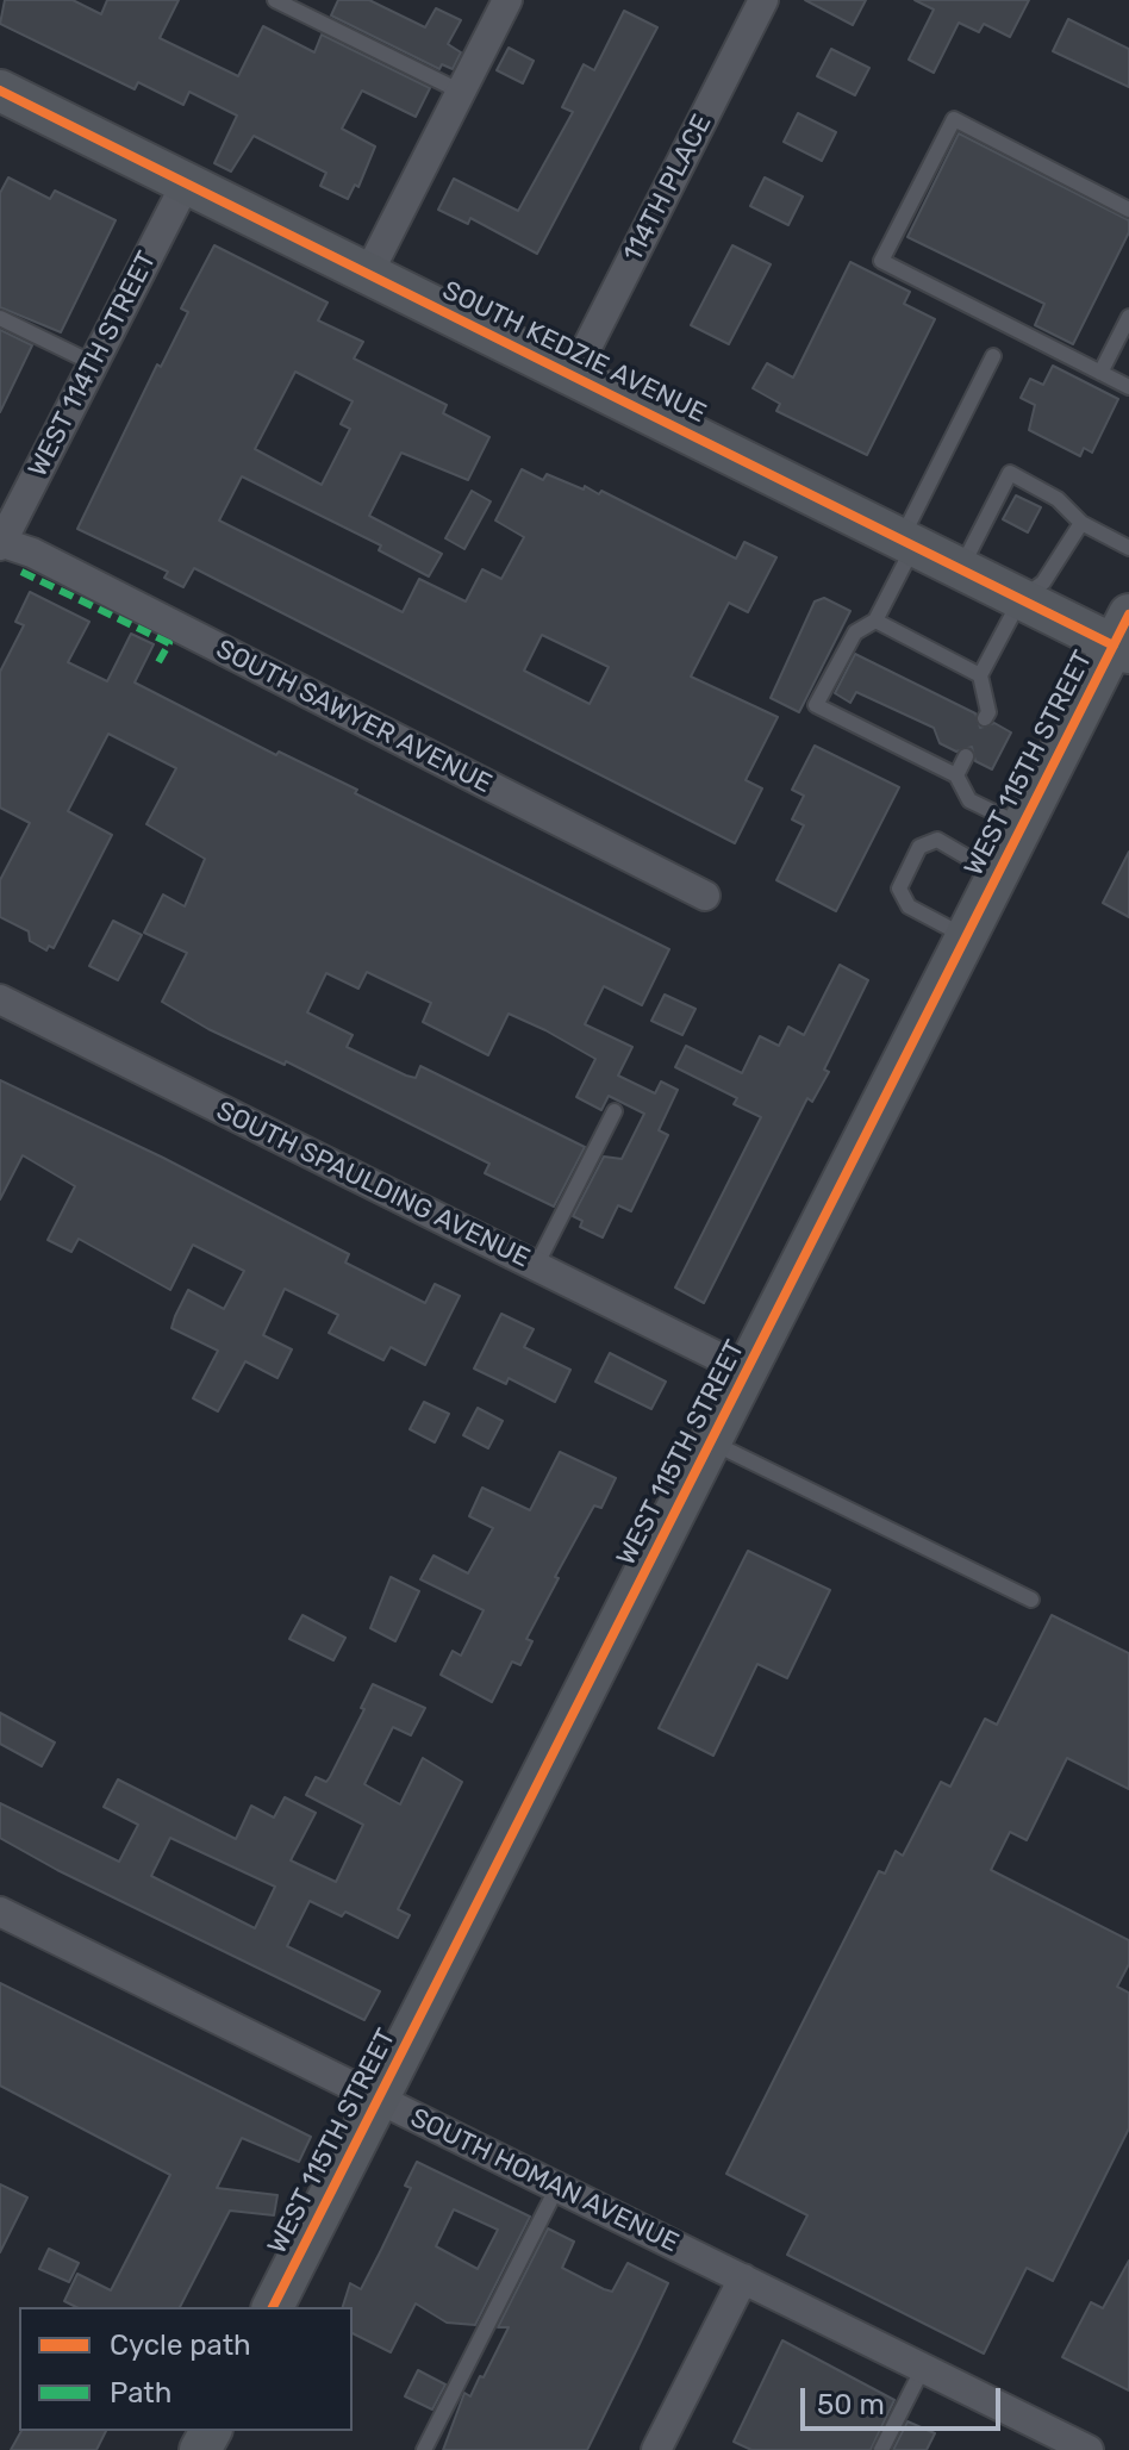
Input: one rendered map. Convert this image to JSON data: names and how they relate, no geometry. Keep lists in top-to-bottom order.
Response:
{
  "streets": {
    "street": [
      "114TH PLACE",
      "SOUTH KEDZIE AVENUE",
      "WEST 114TH STREET",
      "SOUTH SAWYER AVENUE",
      "WEST 115TH STREET",
      "SOUTH SPAULDING AVENUE",
      "SOUTH HOMAN AVENUE"
    ]
  },
  "crossings": [
    ["114TH PLACE", "SOUTH KEDZIE AVENUE"],
    ["SOUTH KEDZIE AVENUE", "WEST 114TH STREET"],
    ["SOUTH KEDZIE AVENUE", "WEST 115TH STREET"],
    ["WEST 114TH STREET", "SOUTH SAWYER AVENUE"],
    ["WEST 115TH STREET", "SOUTH SPAULDING AVENUE"],
    ["WEST 115TH STREET", "SOUTH HOMAN AVENUE"]
  ],
  "legend": ["Cycle path", "Path"],
  "scale_bar": "50 m"
}
